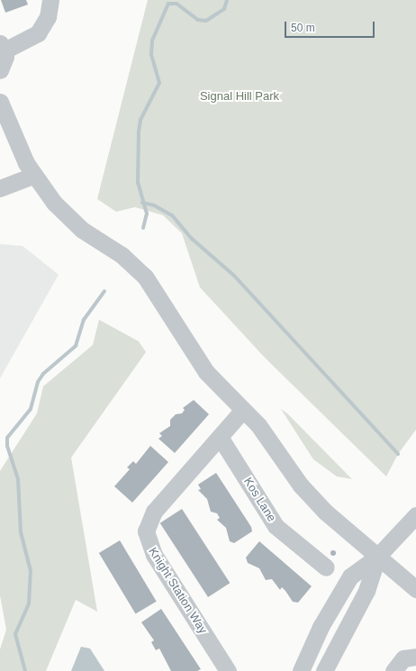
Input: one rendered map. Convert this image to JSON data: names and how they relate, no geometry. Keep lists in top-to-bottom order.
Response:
{
  "streets": {
    "street": ["Kos Lane", "Knight Station Way"]
  },
  "crossings": [
    ["Kos Lane", "Knight Station Way"]
  ],
  "parks": ["Signal Hill Park"],
  "scale_bar": "50 m"
}
